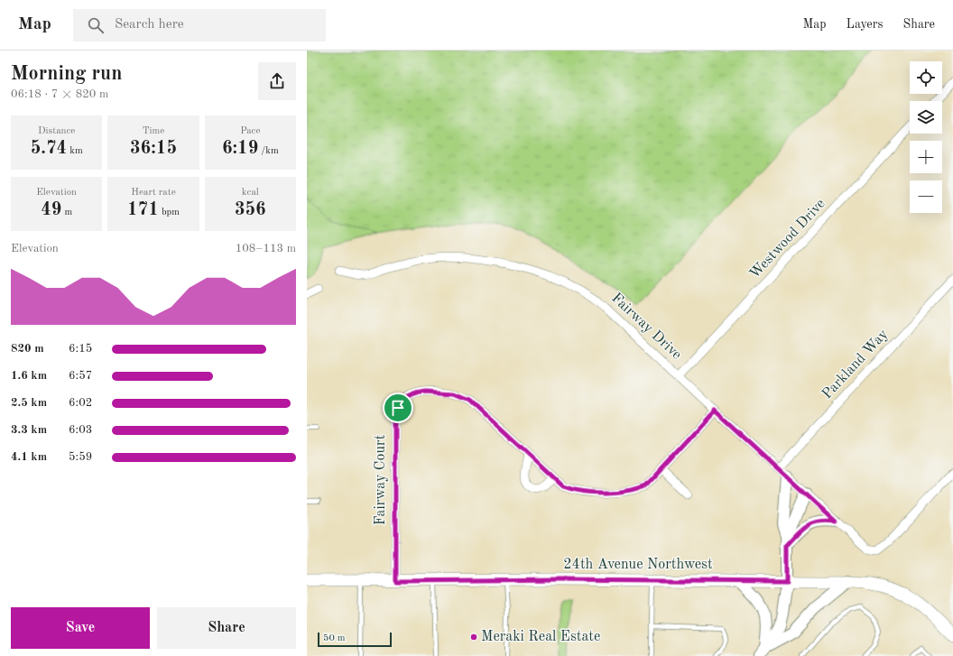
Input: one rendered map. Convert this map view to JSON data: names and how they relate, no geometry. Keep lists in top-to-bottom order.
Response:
{
  "streets": {
    "main road": ["24th Avenue Northwest"],
    "street": [
      "Westwood Drive",
      "Fairway Drive",
      "Parkland Way",
      "Fairway Court"
    ]
  },
  "crossings": [
    ["Westwood Drive", "Fairway Drive"],
    ["Fairway Drive", "Parkland Way"],
    ["Fairway Drive", "Fairway Court"],
    ["Fairway Court", "24th Avenue Northwest"]
  ],
  "places": ["Meraki Real Estate"],
  "scale_bar": "50 m",
  "page": {
    "header": "Map",
    "search": "Search here",
    "nav": ["Map", "Layers", "Share"],
    "heading": ["Morning run", "06:18 · 7 × 820 m"],
    "map_buttons": ["+", "−"],
    "stats": [
      ["Distance", "5.74 km"],
      ["Time", "36:15"],
      ["Pace", "6:19 /km"],
      ["Elevation", "49 m"],
      ["Heart rate", "171 bpm"],
      ["kcal", "356"]
    ],
    "chart": ["Elevation", "108–113 m"],
    "list": [
      {
        "name": "820 m",
        "note": "6:15"
      },
      {
        "name": "1.6 km",
        "note": "6:57"
      },
      {
        "name": "2.5 km",
        "note": "6:02"
      },
      {
        "name": "3.3 km",
        "note": "6:03"
      },
      {
        "name": "4.1 km",
        "note": "5:59"
      }
    ],
    "buttons": ["Save", "Share"],
    "scale": "50 m"
  }
}
